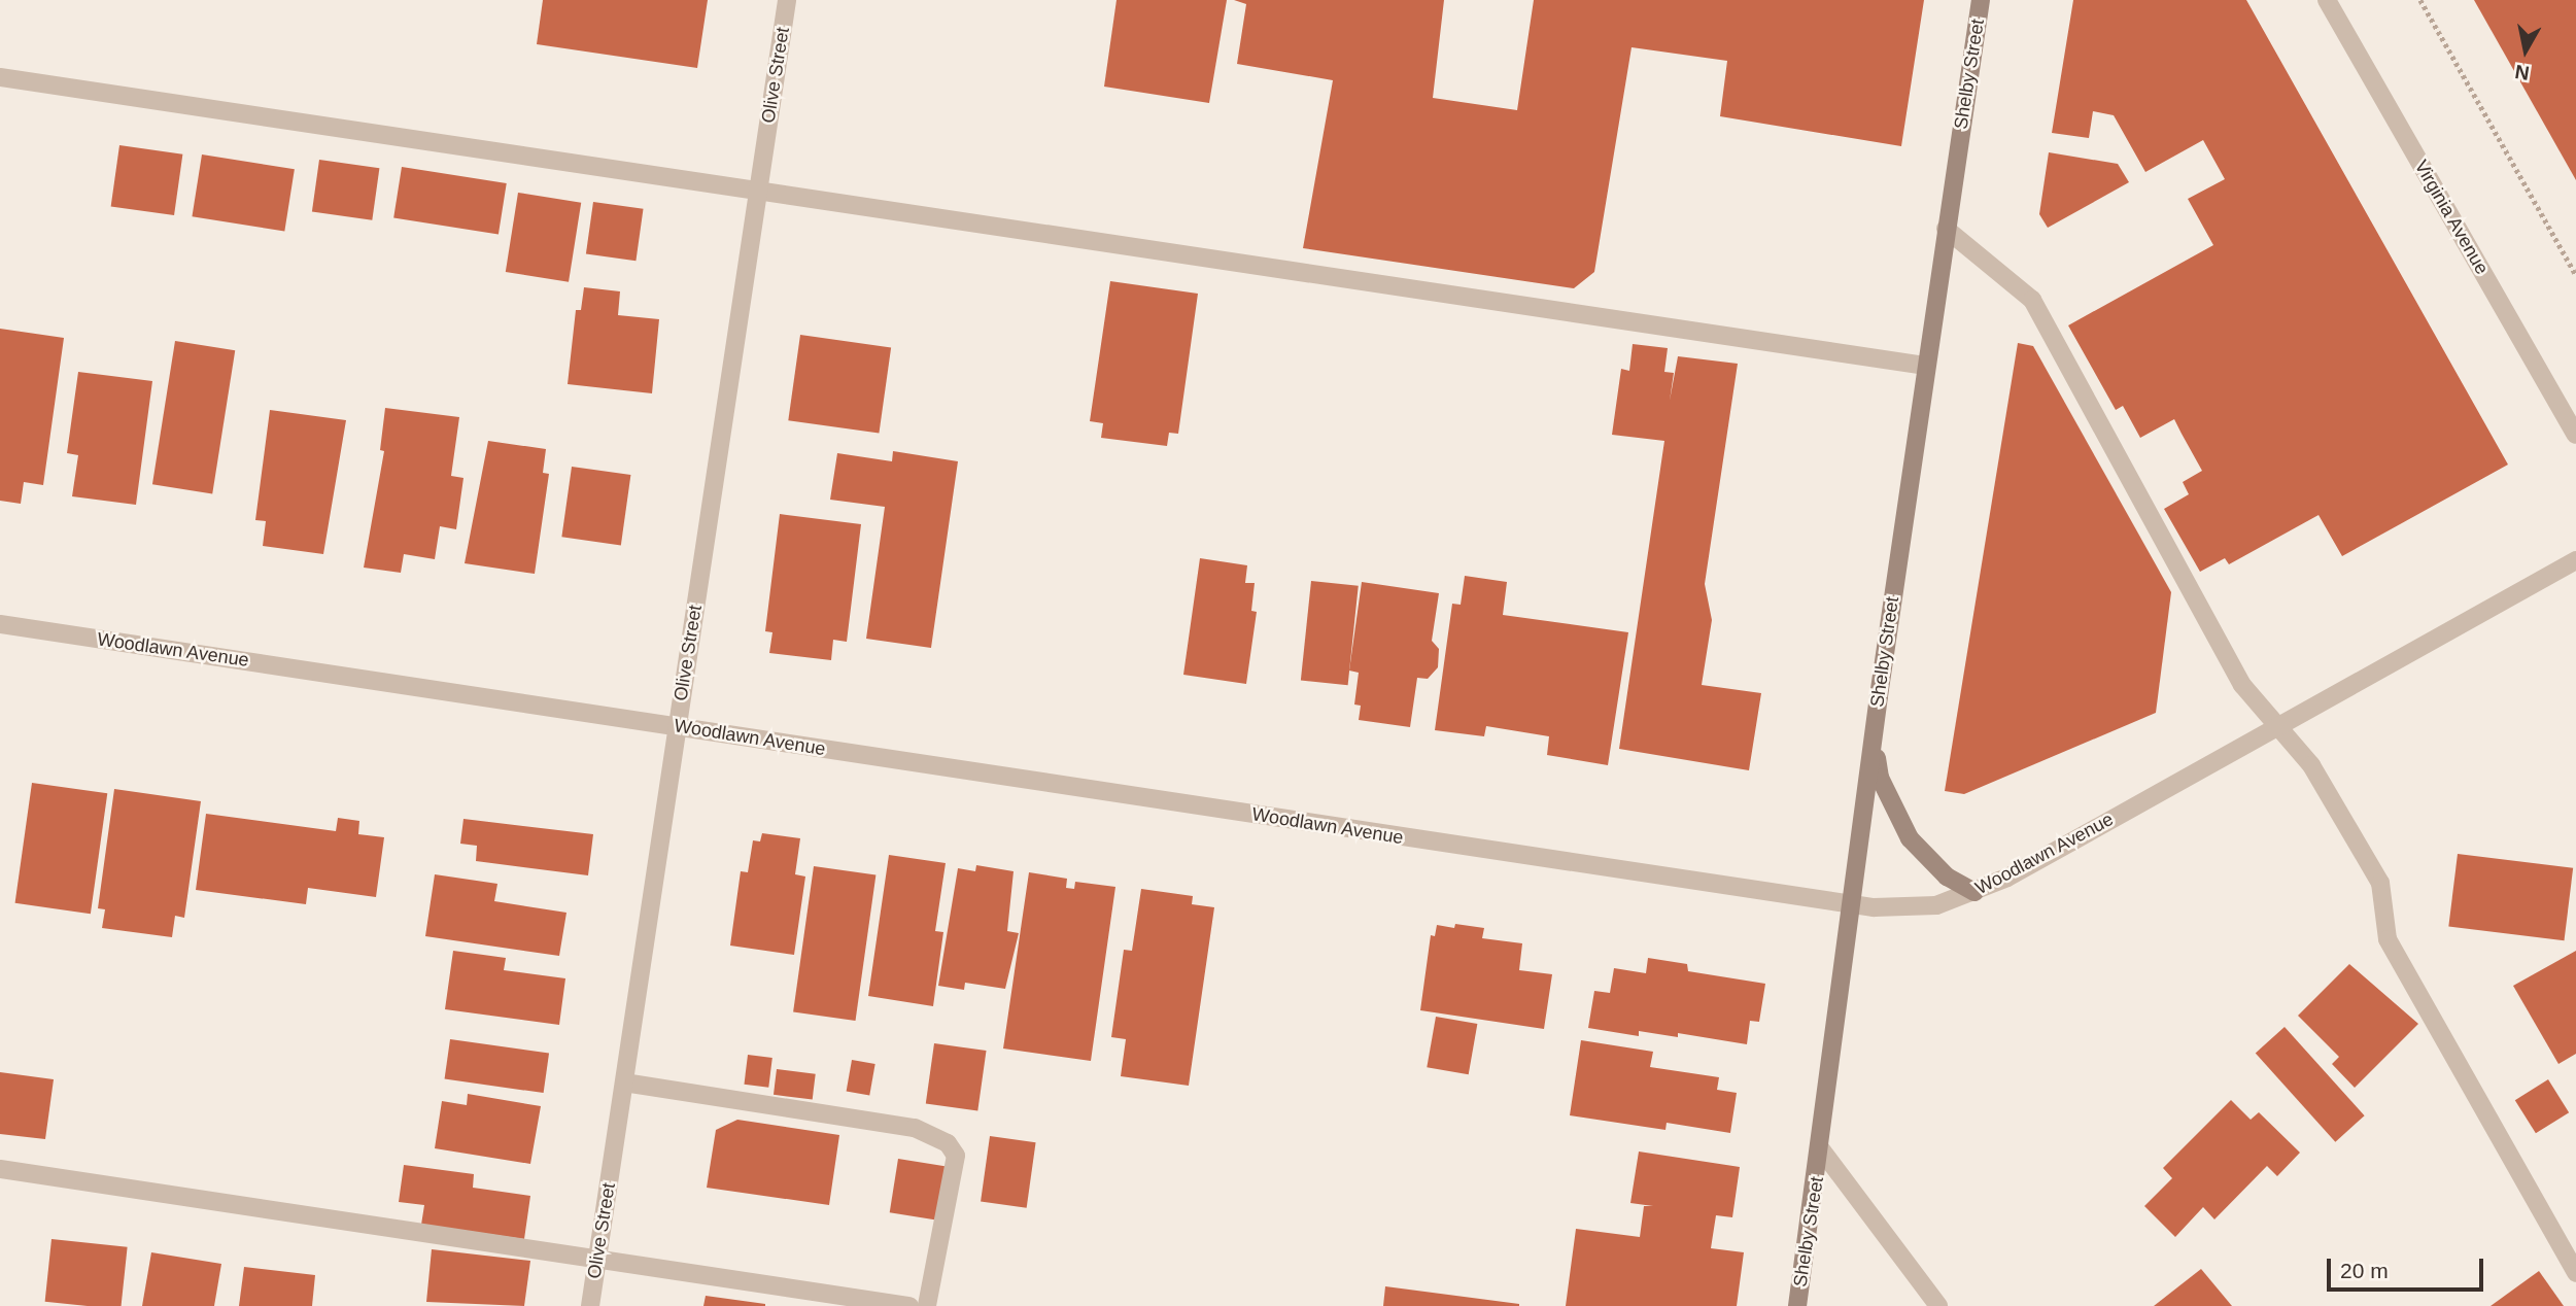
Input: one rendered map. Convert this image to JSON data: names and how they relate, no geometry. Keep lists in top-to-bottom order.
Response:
{
  "streets": {
    "main road": ["Shelby Street"],
    "street": ["Olive Street", "Virginia Avenue", "Woodlawn Avenue"]
  },
  "crossings": [
    ["Shelby Street", "Woodlawn Avenue"],
    ["Olive Street", "Woodlawn Avenue"]
  ],
  "scale_bar": "20 m",
  "north": "bottom"
}
